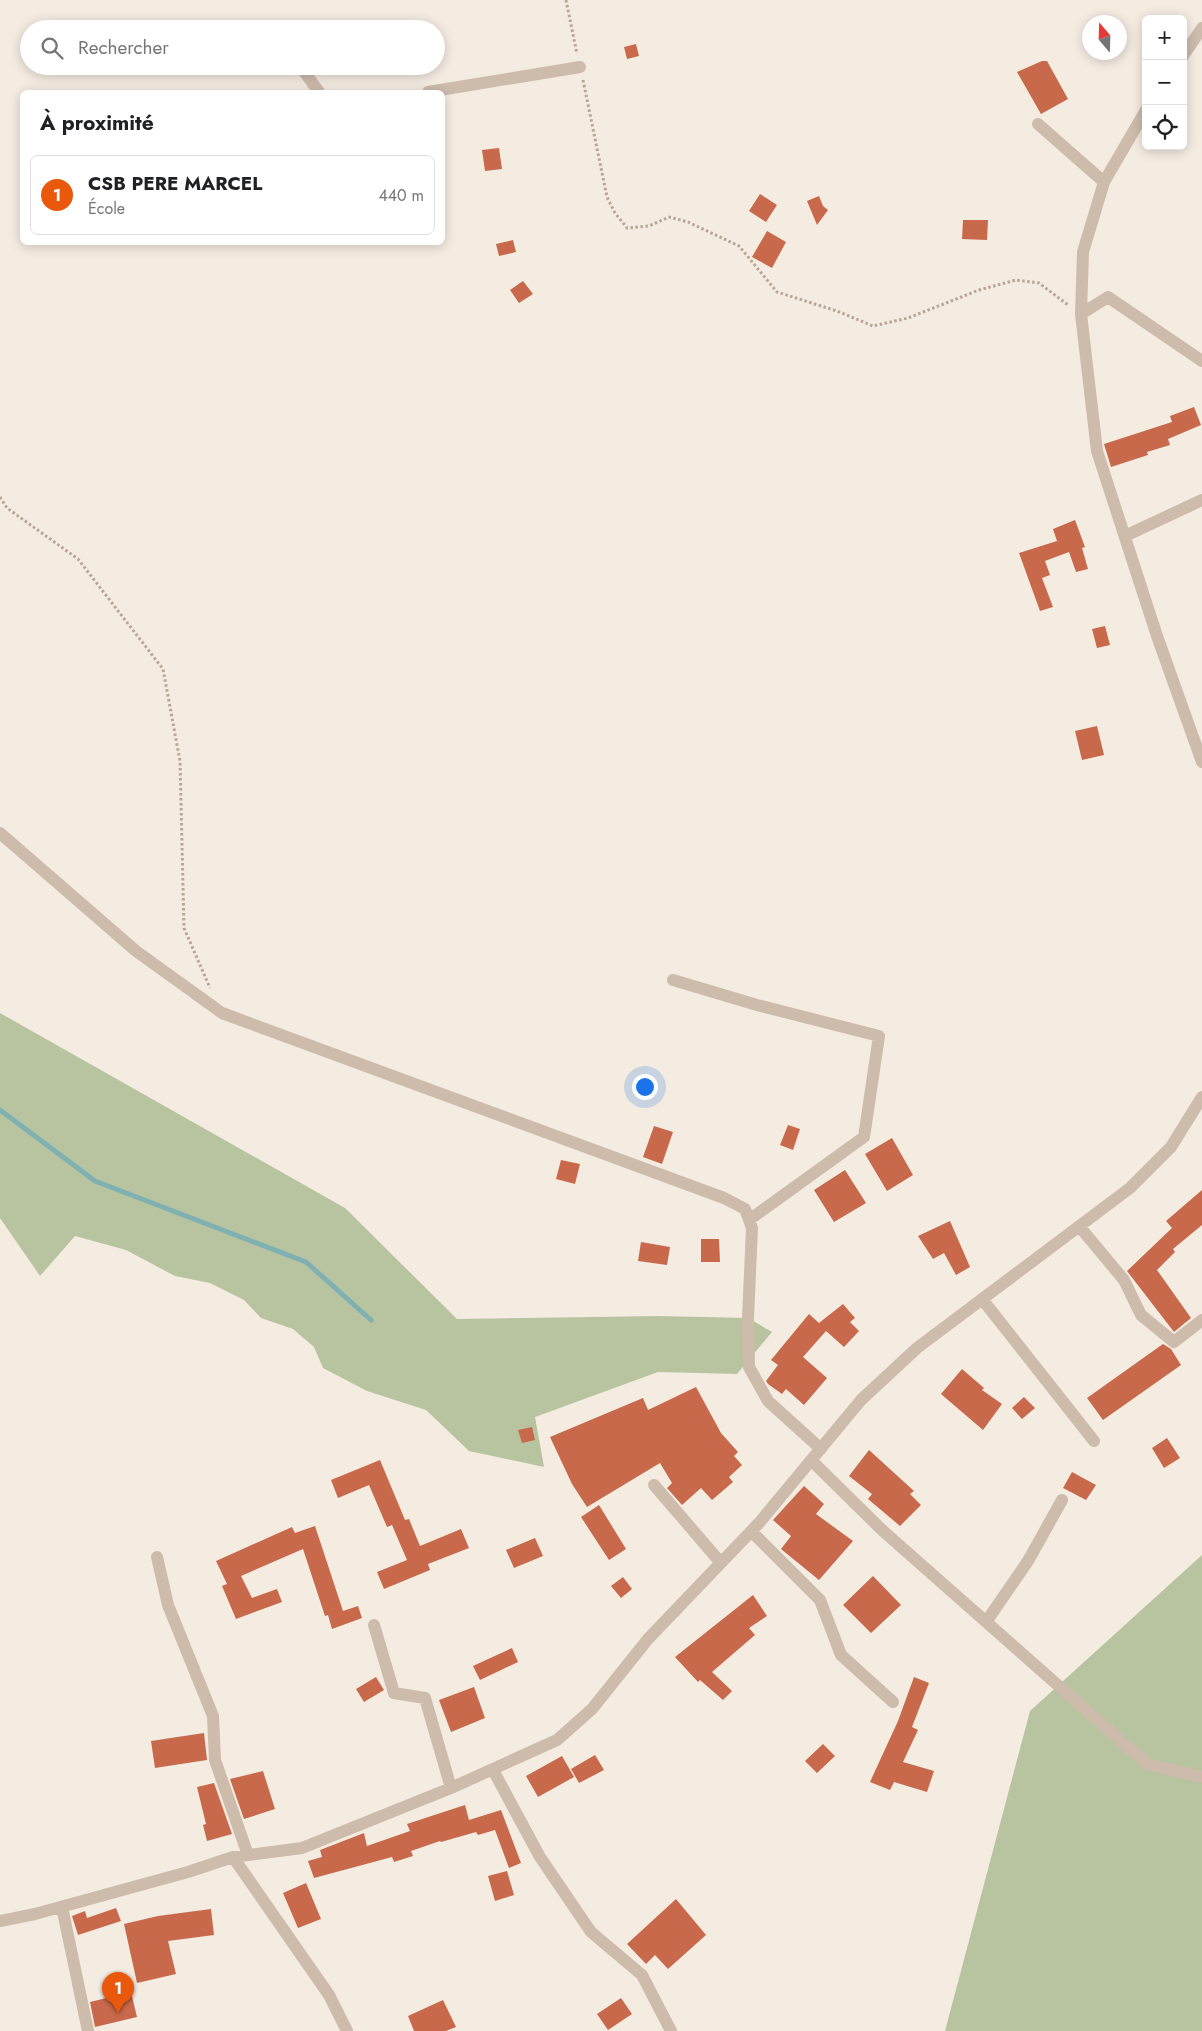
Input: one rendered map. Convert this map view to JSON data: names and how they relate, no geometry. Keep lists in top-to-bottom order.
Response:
{
  "north": "top",
  "page": {
    "map_buttons": ["+", "−"],
    "search": "Rechercher",
    "heading": "À proximité",
    "list": [
      {
        "mark": "1",
        "name": "CSB PERE MARCEL",
        "note": "École",
        "value": "440 m"
      }
    ],
    "pins": "1"
  }
}
